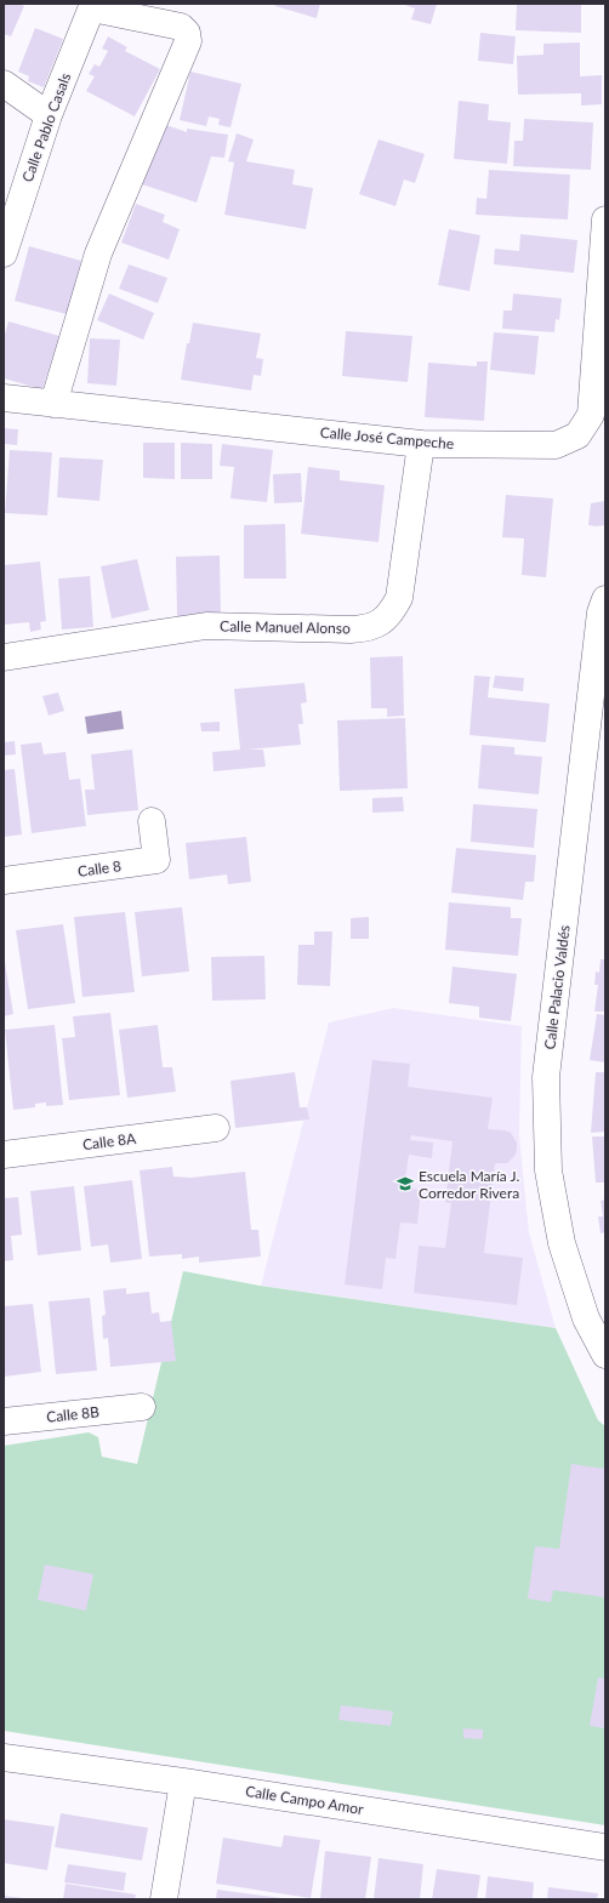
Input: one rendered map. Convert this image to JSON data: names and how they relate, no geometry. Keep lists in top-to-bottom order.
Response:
{
  "streets": {
    "street": [
      "Calle Pablo Casals",
      "Calle José Campeche",
      "Calle Manuel Alonso",
      "Calle 8",
      "Calle Palacio Valdés",
      "Calle 8A",
      "Calle 8B",
      "Calle Campo Amor"
    ]
  },
  "crossings": [
    ["Calle José Campeche", "Calle Manuel Alonso"]
  ],
  "places": {
    "school or university": ["Escuela María J. Corredor Rivera"]
  }
}
